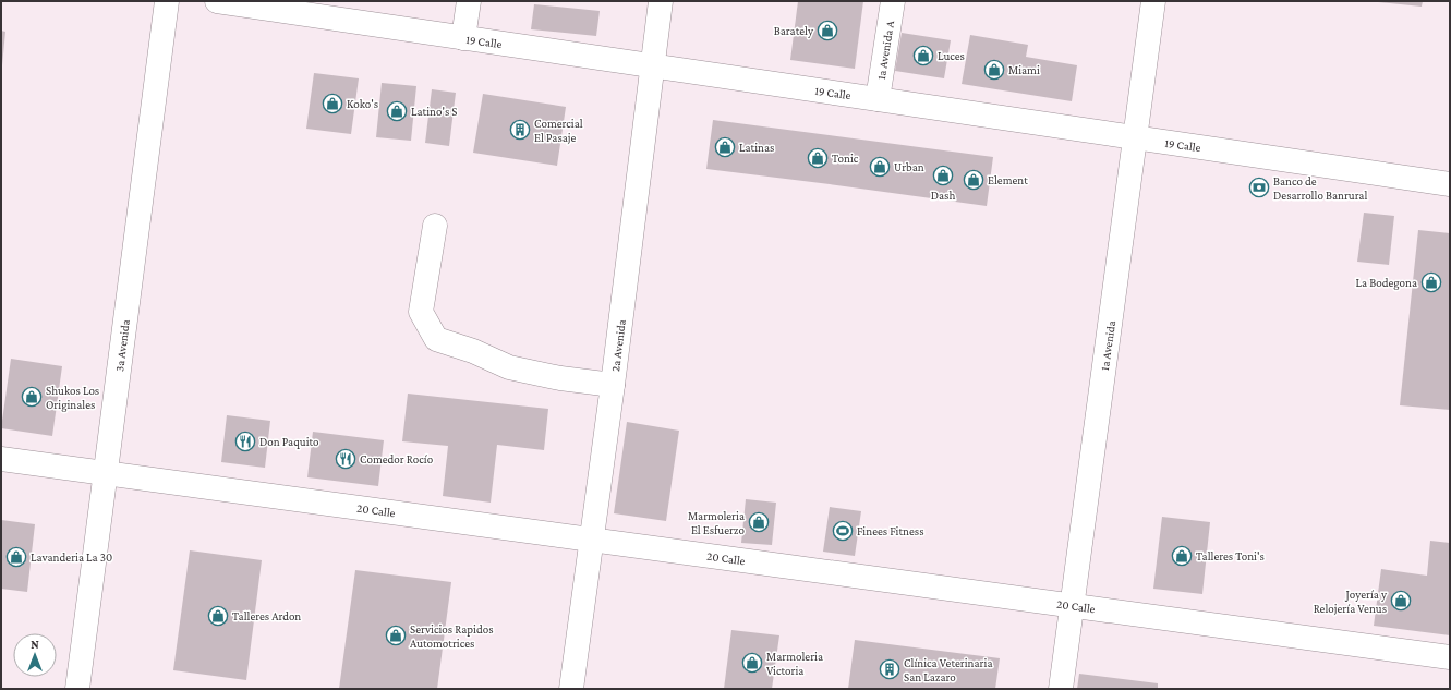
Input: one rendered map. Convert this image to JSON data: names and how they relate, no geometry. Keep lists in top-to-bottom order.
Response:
{
  "streets": {
    "main road": [
      "19 Calle",
      "1a Avenida A",
      "3a Avenida",
      "2a Avenida",
      "1a Avenida",
      "20 Calle"
    ]
  },
  "crossings": [
    ["19 Calle", "1a Avenida A"],
    ["19 Calle", "2a Avenida"],
    ["19 Calle", "1a Avenida"],
    ["3a Avenida", "20 Calle"],
    ["2a Avenida", "20 Calle"],
    ["1a Avenida", "20 Calle"]
  ],
  "places": {
    "shop": [
      "Barately",
      "Luces",
      "Miami",
      "Koko's",
      "Latino's S",
      "Latinas",
      "Tonic",
      "Urban",
      "Dash",
      "Element",
      "La Bodegona",
      "Shukos Los Originales",
      "Marmoleria El Esfuerzo",
      "Talleres Toni's",
      "Lavanderia La 30",
      "Joyería y Relojería Venus",
      "Talleres Ardon",
      "Servicios Rapidos Automotrices",
      "Marmoleria Victoria"
    ],
    "building": ["Comercial El Pasaje", "Clínica Veterinaria San Lazaro"],
    "bank": ["Banco de Desarrollo Banrural"],
    "restaurant": ["Don Paquito", "Comedor Rocío"],
    "sports": ["Finees Fitness"]
  },
  "north": "top"
}
